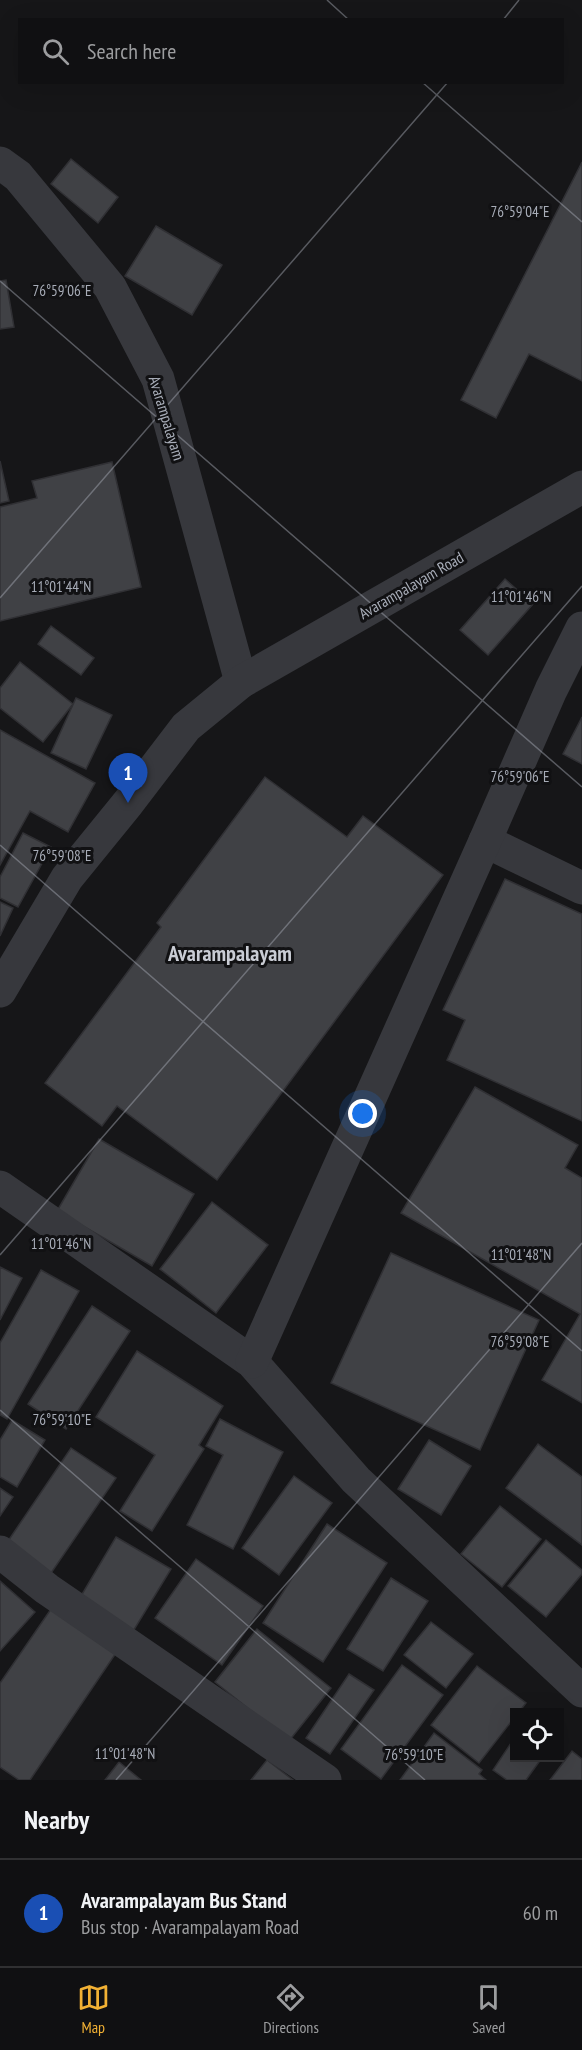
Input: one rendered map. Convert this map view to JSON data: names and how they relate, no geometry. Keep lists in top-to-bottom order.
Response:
{
  "streets": {
    "street": ["Avarampalayam", "Avarampalayam Road"]
  },
  "crossings": [
    ["Avarampalayam", "Avarampalayam Road"]
  ],
  "districts": ["Avarampalayam"],
  "page": {
    "search": "Search here",
    "pins": "1",
    "heading": "Nearby",
    "list": [
      {
        "mark": "1",
        "name": "Avarampalayam Bus Stand",
        "note": "Bus stop · Avarampalayam Road",
        "value": "60 m"
      }
    ],
    "nav": ["Map", "Directions", "Saved"]
  },
  "coordinates": [
    "76°59'04\"E",
    "76°59'06\"E",
    "11°01'44\"N",
    "11°01'46\"N",
    "76°59'08\"E",
    "11°01'48\"N",
    "76°59'10\"E"
  ]
}
